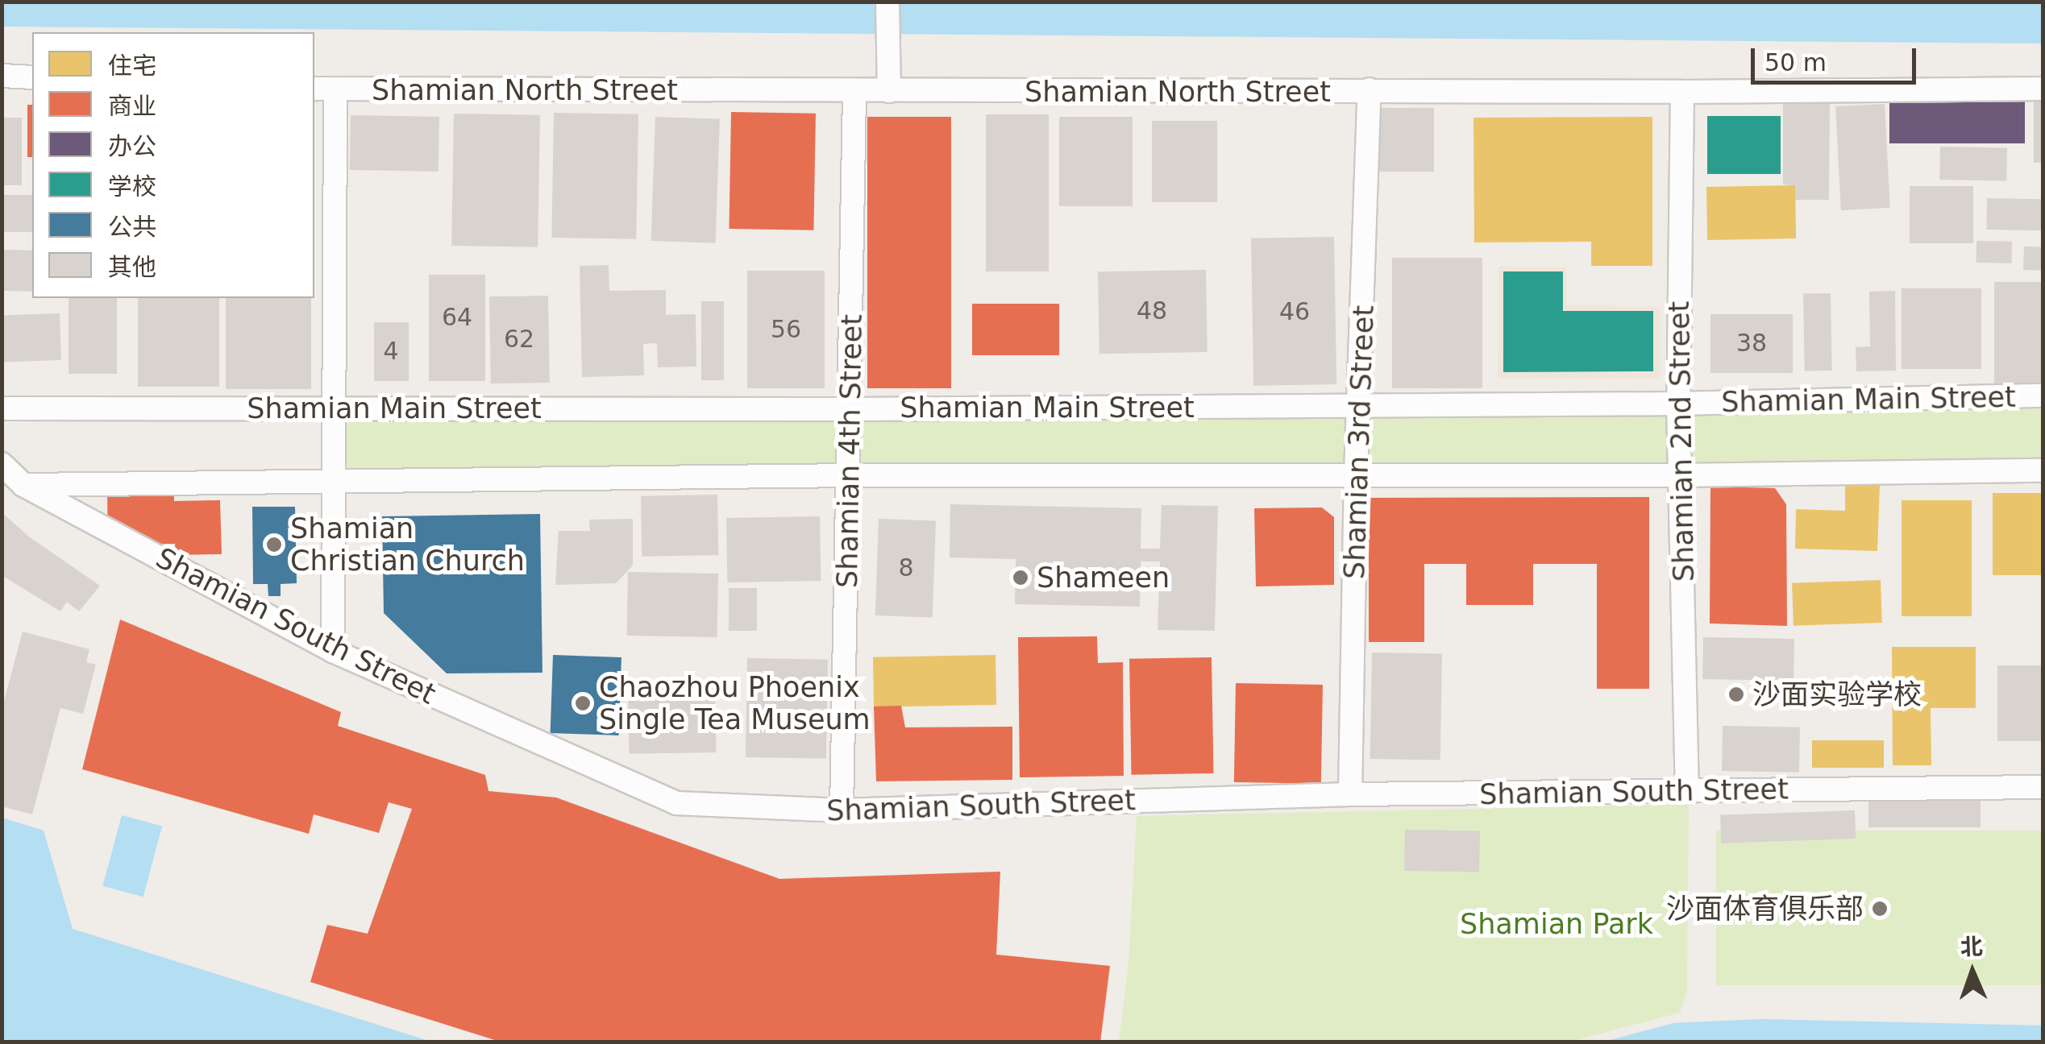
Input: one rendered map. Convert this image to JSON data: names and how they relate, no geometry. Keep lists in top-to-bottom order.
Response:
{
  "streets": {
    "street": [
      "Shamian North Street",
      "Shamian Main Street",
      "Shamian 2nd Street",
      "Shamian 3rd Street",
      "Shamian 4th Street",
      "Shamian South Street"
    ]
  },
  "crossings": [
    ["Shamian North Street", "Shamian 2nd Street"],
    ["Shamian North Street", "Shamian 3rd Street"],
    ["Shamian North Street", "Shamian 4th Street"],
    ["Shamian Main Street", "Shamian 2nd Street"],
    ["Shamian Main Street", "Shamian 3rd Street"],
    ["Shamian Main Street", "Shamian 4th Street"],
    ["Shamian 2nd Street", "Shamian South Street"],
    ["Shamian 3rd Street", "Shamian South Street"],
    ["Shamian 4th Street", "Shamian South Street"]
  ],
  "parks": ["Shamian Park"],
  "places": [
    "Shamian Christian Church",
    "Shameen",
    "沙面实验学校",
    "Chaozhou Phoenix Single Tea Museum",
    "沙面体育俱乐部"
  ],
  "house_numbers": [
    "48",
    "46",
    "64",
    "56",
    "62",
    "38",
    "4",
    "8"
  ],
  "legend": [
    "住宅",
    "商业",
    "办公",
    "学校",
    "公共",
    "其他"
  ],
  "scale_bar": "50 m",
  "north": "top"
}
